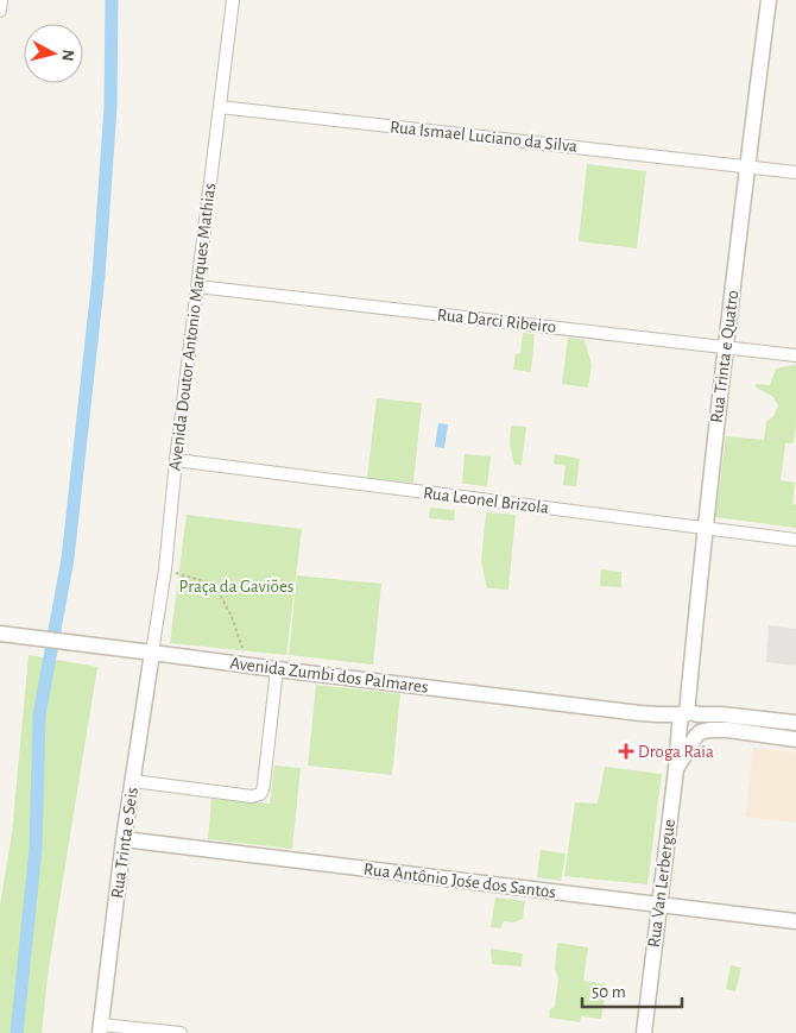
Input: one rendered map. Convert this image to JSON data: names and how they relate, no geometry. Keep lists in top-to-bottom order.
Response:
{
  "streets": {
    "street": [
      "Rua Ismael Luciano da Silva",
      "Rua Darci Ribeiro",
      "Avenida Doutor Antonio Marques Mathias",
      "Rua Trinta e Quatro",
      "Rua Leonel Brizola",
      "Avenida Zumbi dos Palmares",
      "Rua Trinta e Seis",
      "Rua Antônio Jośe dos Santos",
      "Rua Van Lerbergue"
    ]
  },
  "crossings": [
    ["Rua Ismael Luciano da Silva", "Avenida Doutor Antonio Marques Mathias"],
    ["Rua Ismael Luciano da Silva", "Rua Trinta e Quatro"],
    ["Rua Darci Ribeiro", "Avenida Doutor Antonio Marques Mathias"],
    ["Rua Darci Ribeiro", "Rua Trinta e Quatro"],
    ["Avenida Doutor Antonio Marques Mathias", "Rua Leonel Brizola"],
    ["Avenida Doutor Antonio Marques Mathias", "Avenida Zumbi dos Palmares"],
    ["Avenida Doutor Antonio Marques Mathias", "Rua Trinta e Seis"],
    ["Rua Trinta e Quatro", "Rua Leonel Brizola"],
    ["Rua Trinta e Quatro", "Avenida Zumbi dos Palmares"],
    ["Rua Trinta e Quatro", "Rua Van Lerbergue"],
    ["Avenida Zumbi dos Palmares", "Rua Trinta e Seis"],
    ["Avenida Zumbi dos Palmares", "Rua Van Lerbergue"],
    ["Rua Trinta e Seis", "Rua Antônio Jośe dos Santos"],
    ["Rua Antônio Jośe dos Santos", "Rua Van Lerbergue"]
  ],
  "parks": ["Praça da Gaviões"],
  "places": {
    "health": ["Droga Raia"]
  },
  "scale_bar": "50 m",
  "north": "right"
}
